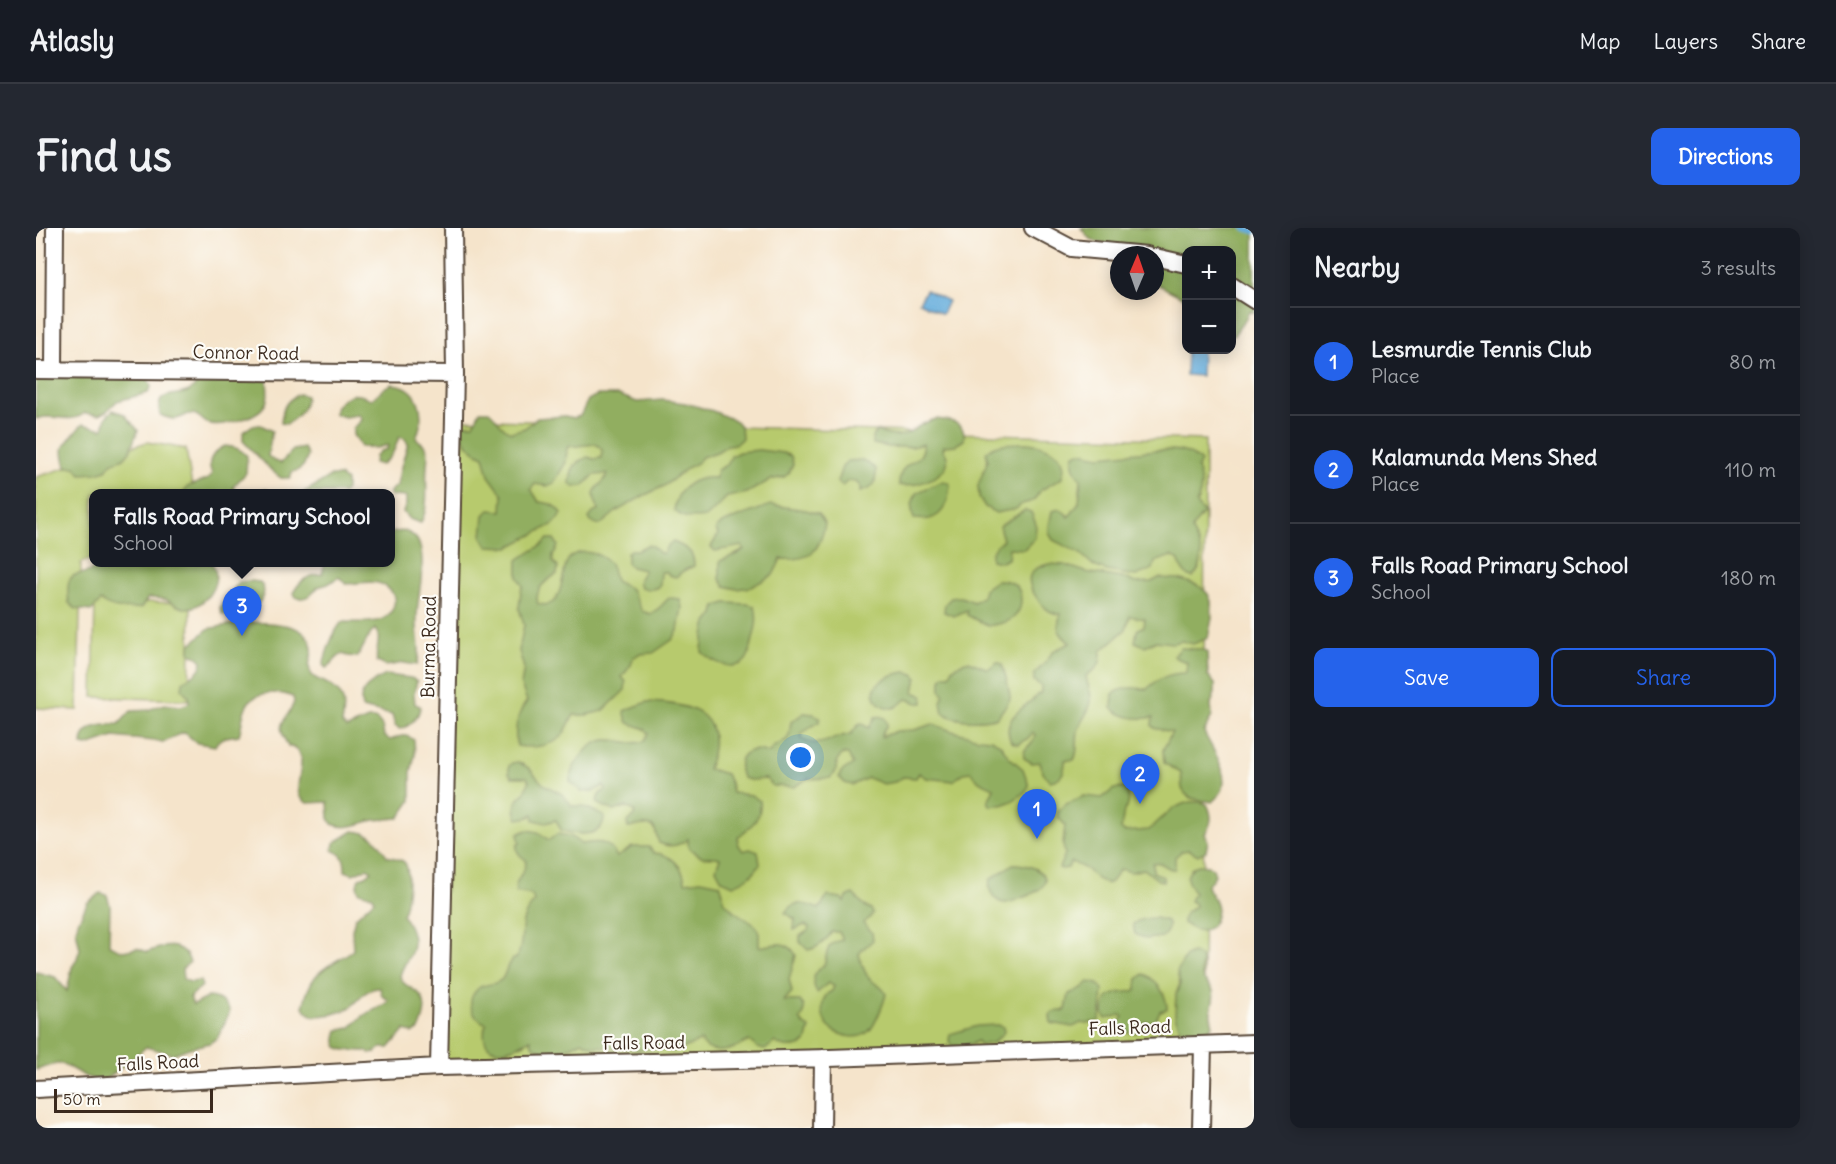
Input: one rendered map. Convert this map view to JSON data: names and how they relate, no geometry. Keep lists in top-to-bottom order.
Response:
{
  "streets": {
    "street": ["Connor Road", "Burma Road", "Falls Road"]
  },
  "crossings": [
    ["Connor Road", "Burma Road"],
    ["Burma Road", "Falls Road"]
  ],
  "scale_bar": "50 m",
  "north": "top",
  "page": {
    "header": "Atlasly",
    "nav": ["Map", "Layers", "Share"],
    "buttons": [
      "Directions",
      ["Save", "Share"]
    ],
    "title": "Find us",
    "heading": ["Nearby", "3 results"],
    "map_buttons": ["+", "−"],
    "list": [
      {
        "mark": "1",
        "name": "Lesmurdie Tennis Club",
        "note": "Place",
        "value": "80 m"
      },
      {
        "mark": "2",
        "name": "Kalamunda Mens Shed",
        "note": "Place",
        "value": "110 m"
      },
      {
        "mark": "3",
        "name": "Falls Road Primary School",
        "note": "School",
        "value": "180 m"
      }
    ],
    "popup": ["Falls Road Primary School", "School"],
    "pins": ["3", "2", "1"],
    "scale": "50 m"
  }
}
